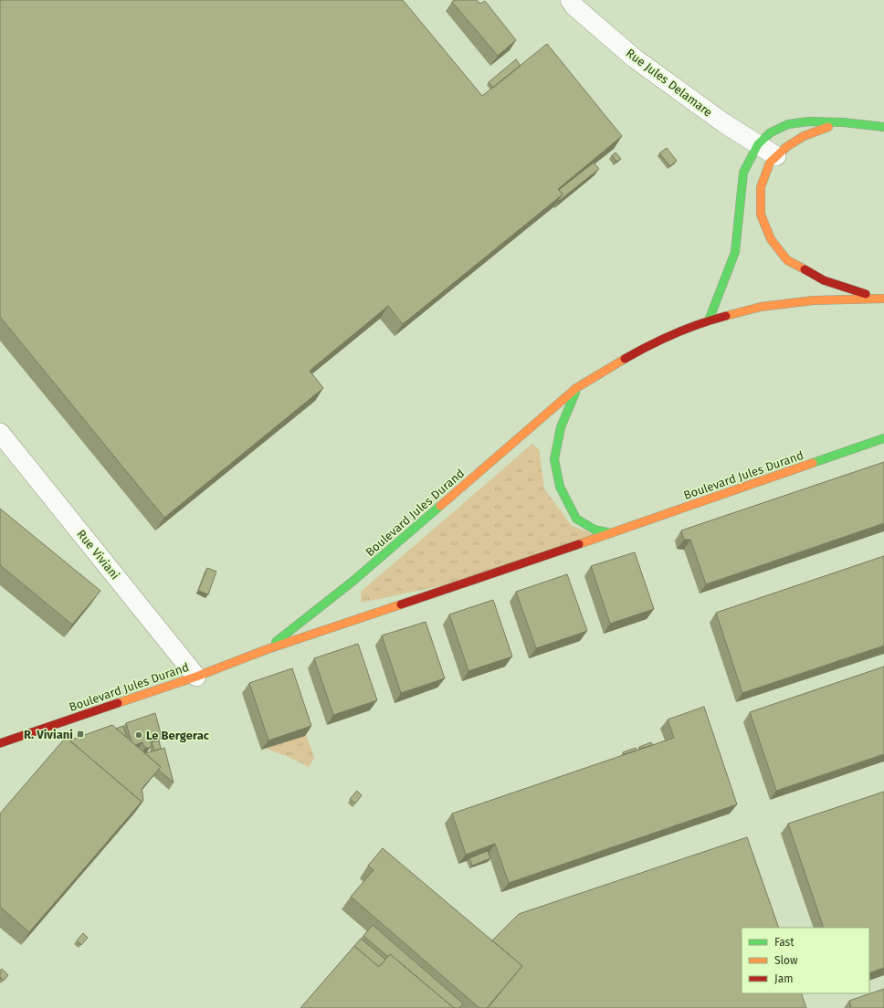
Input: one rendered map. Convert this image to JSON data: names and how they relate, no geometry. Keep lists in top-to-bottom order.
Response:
{
  "streets": {
    "street": ["Rue Jules Delamare", "Boulevard Jules Durand", "Rue Viviani"]
  },
  "crossings": [
    ["Rue Jules Delamare", "Boulevard Jules Durand"],
    ["Boulevard Jules Durand", "Rue Viviani"]
  ],
  "places": {
    "transit": ["R. Viviani"],
    "other": ["Le Bergerac"]
  },
  "legend": ["Fast", "Slow", "Jam"]
}
